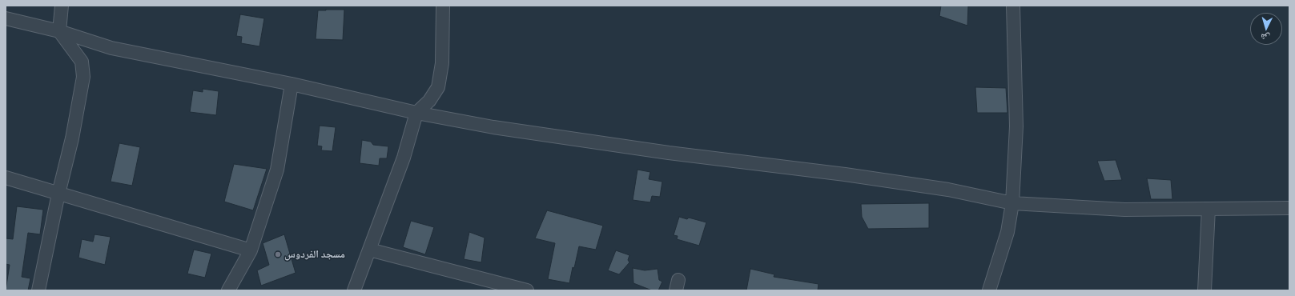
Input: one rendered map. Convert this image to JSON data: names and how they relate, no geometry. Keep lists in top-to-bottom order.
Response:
{
  "places": ["مسجد الفردوس"],
  "north": "bottom"
}
